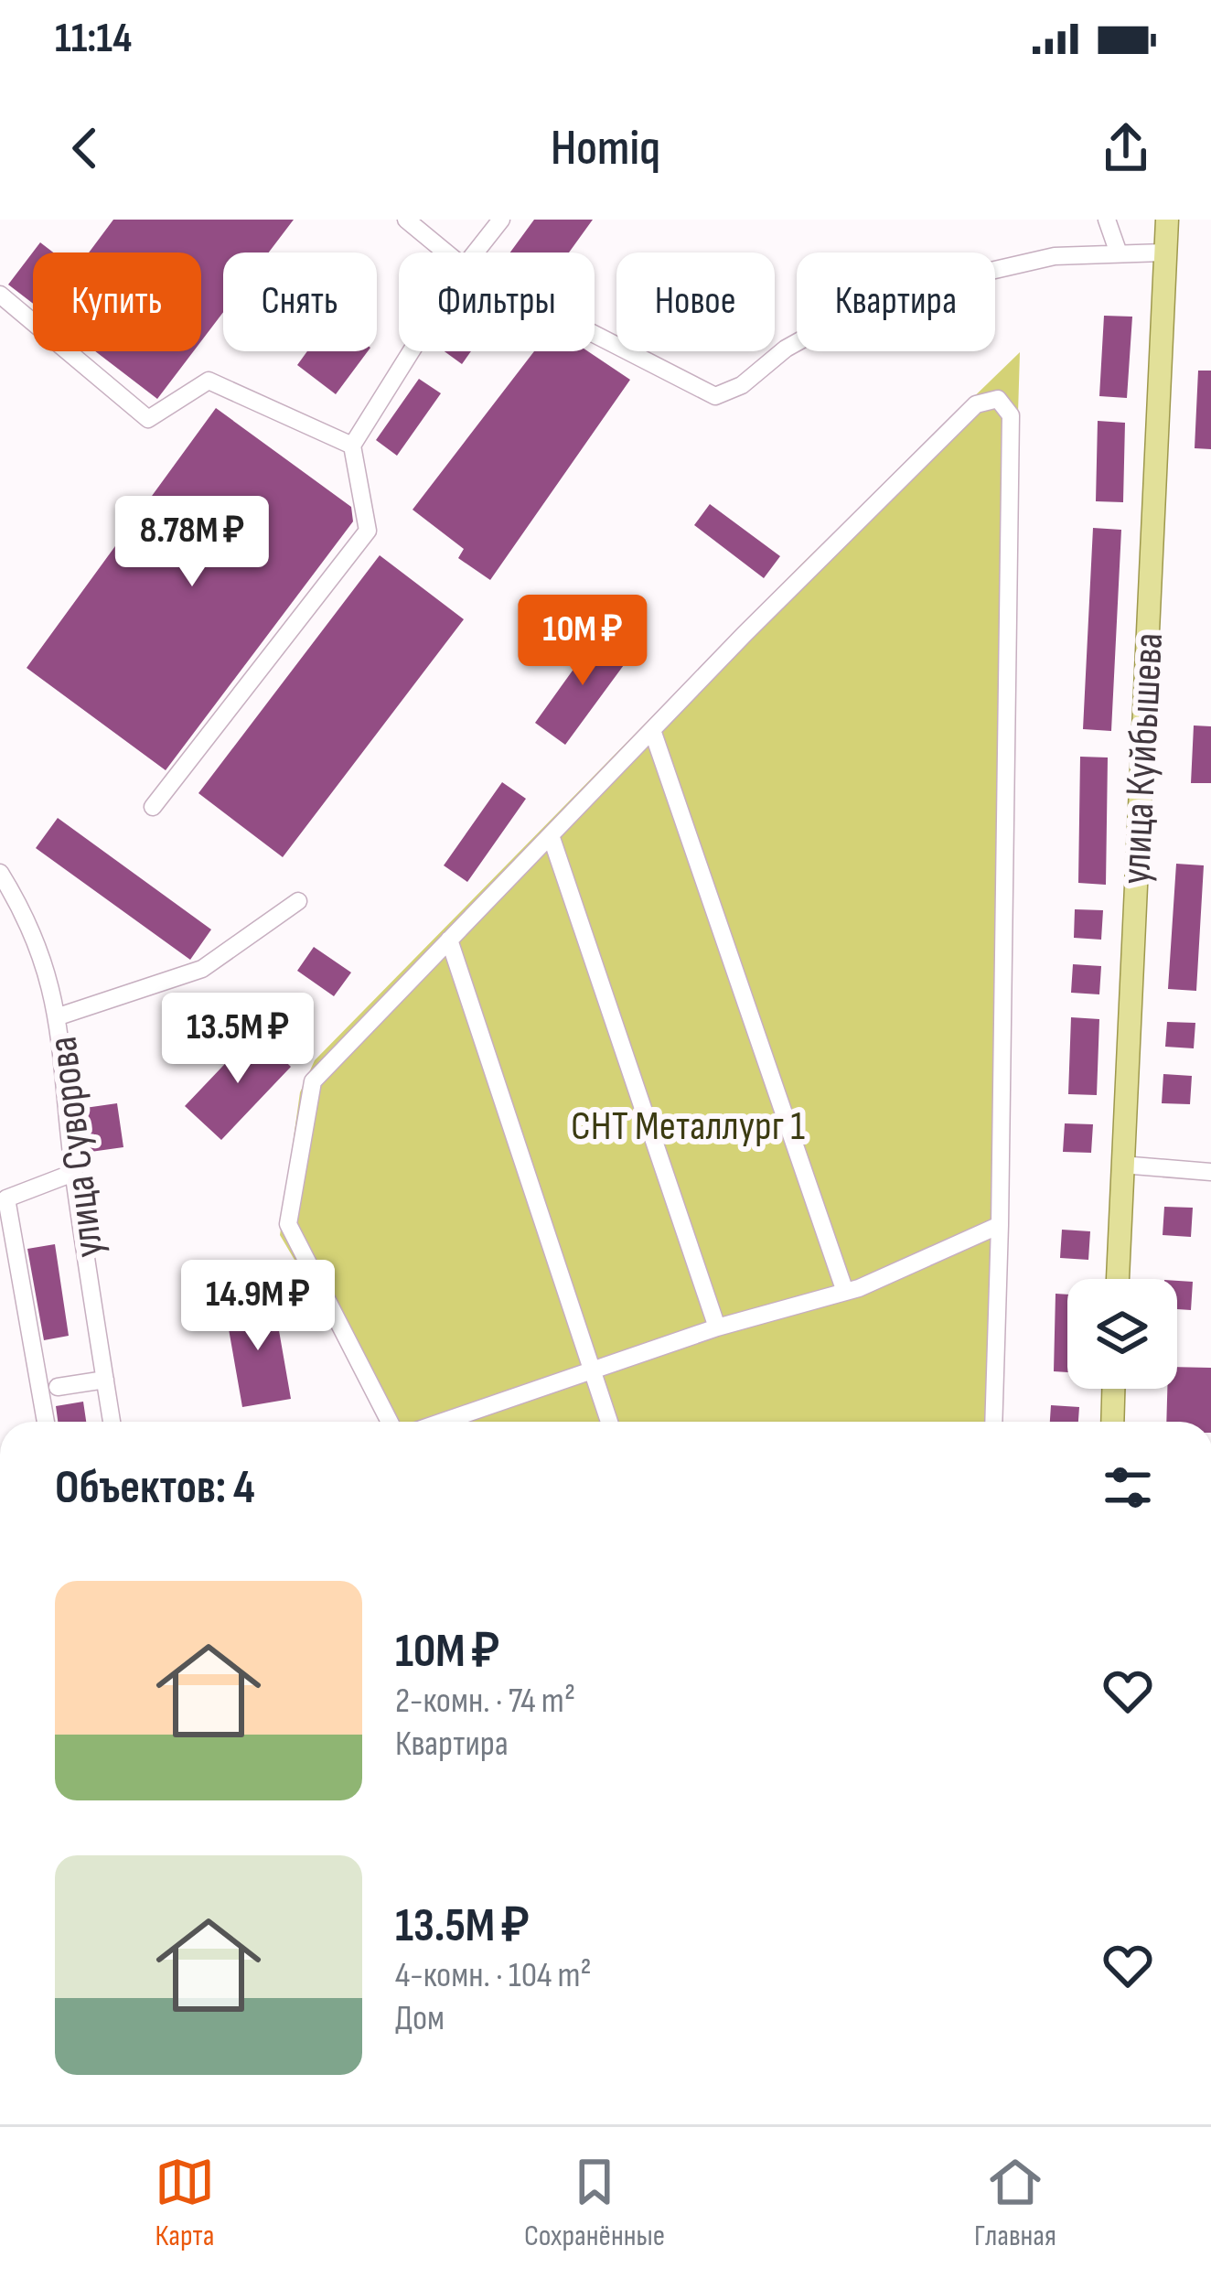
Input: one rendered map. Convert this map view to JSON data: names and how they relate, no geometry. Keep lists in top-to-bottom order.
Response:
{
  "streets": {
    "main road": ["улица Куйбышева"],
    "street": ["улица Суворова"]
  },
  "parks": ["СНТ Металлург 1"],
  "page": {
    "status": "11:14",
    "header": "Homiq",
    "chip": [
      "Купить",
      "Снять",
      "Фильтры",
      "Новое",
      "Квартира"
    ],
    "price": [
      "8.78M ₽",
      "10M ₽",
      "13.5M ₽",
      "14.9M ₽"
    ],
    "heading": "Объектов: 4",
    "list": [
      {
        "name": "10M ₽",
        "note": "2-комн. · 74 m² · Квартира"
      },
      {
        "name": "13.5M ₽",
        "note": "4-комн. · 104 m² · Дом"
      }
    ],
    "tabs": ["Карта", "Сохранённые", "Главная"]
  }
}
